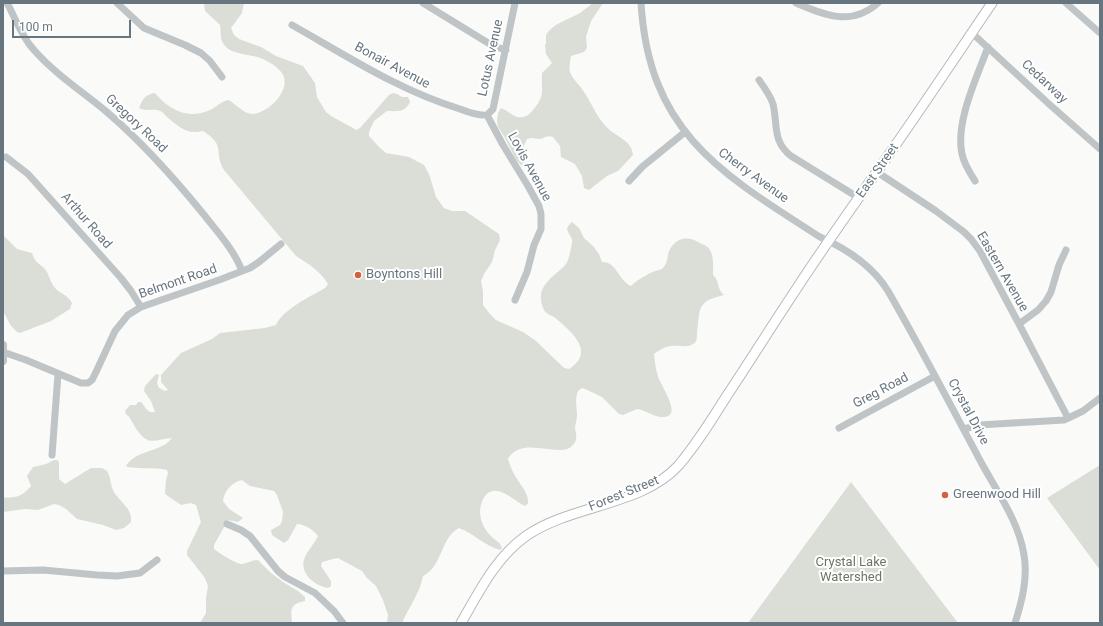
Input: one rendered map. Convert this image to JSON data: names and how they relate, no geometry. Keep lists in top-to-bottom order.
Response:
{
  "streets": {
    "main road": ["East Street", "Forest Street"],
    "street": [
      "Lotus Avenue",
      "Bonair Avenue",
      "Cedarway",
      "Gregory Road",
      "Lovis Avenue",
      "Cherry Avenue",
      "Arthur Road",
      "Eastern Avenue",
      "Belmont Road",
      "Greg Road",
      "Crystal Drive"
    ]
  },
  "crossings": [
    ["Lotus Avenue", "Bonair Avenue"],
    ["Lotus Avenue", "Lovis Avenue"],
    ["Bonair Avenue", "Lovis Avenue"],
    ["Cedarway", "East Street"],
    ["Gregory Road", "Belmont Road"],
    ["East Street", "Cherry Avenue"],
    ["East Street", "Eastern Avenue"],
    ["East Street", "Crystal Drive"],
    ["East Street", "Forest Street"],
    ["Cherry Avenue", "Crystal Drive"],
    ["Arthur Road", "Belmont Road"],
    ["Greg Road", "Crystal Drive"]
  ],
  "parks": ["Crystal Lake Watershed"],
  "places": ["Boyntons Hill", "Greenwood Hill"],
  "scale_bar": "100 m"
}
